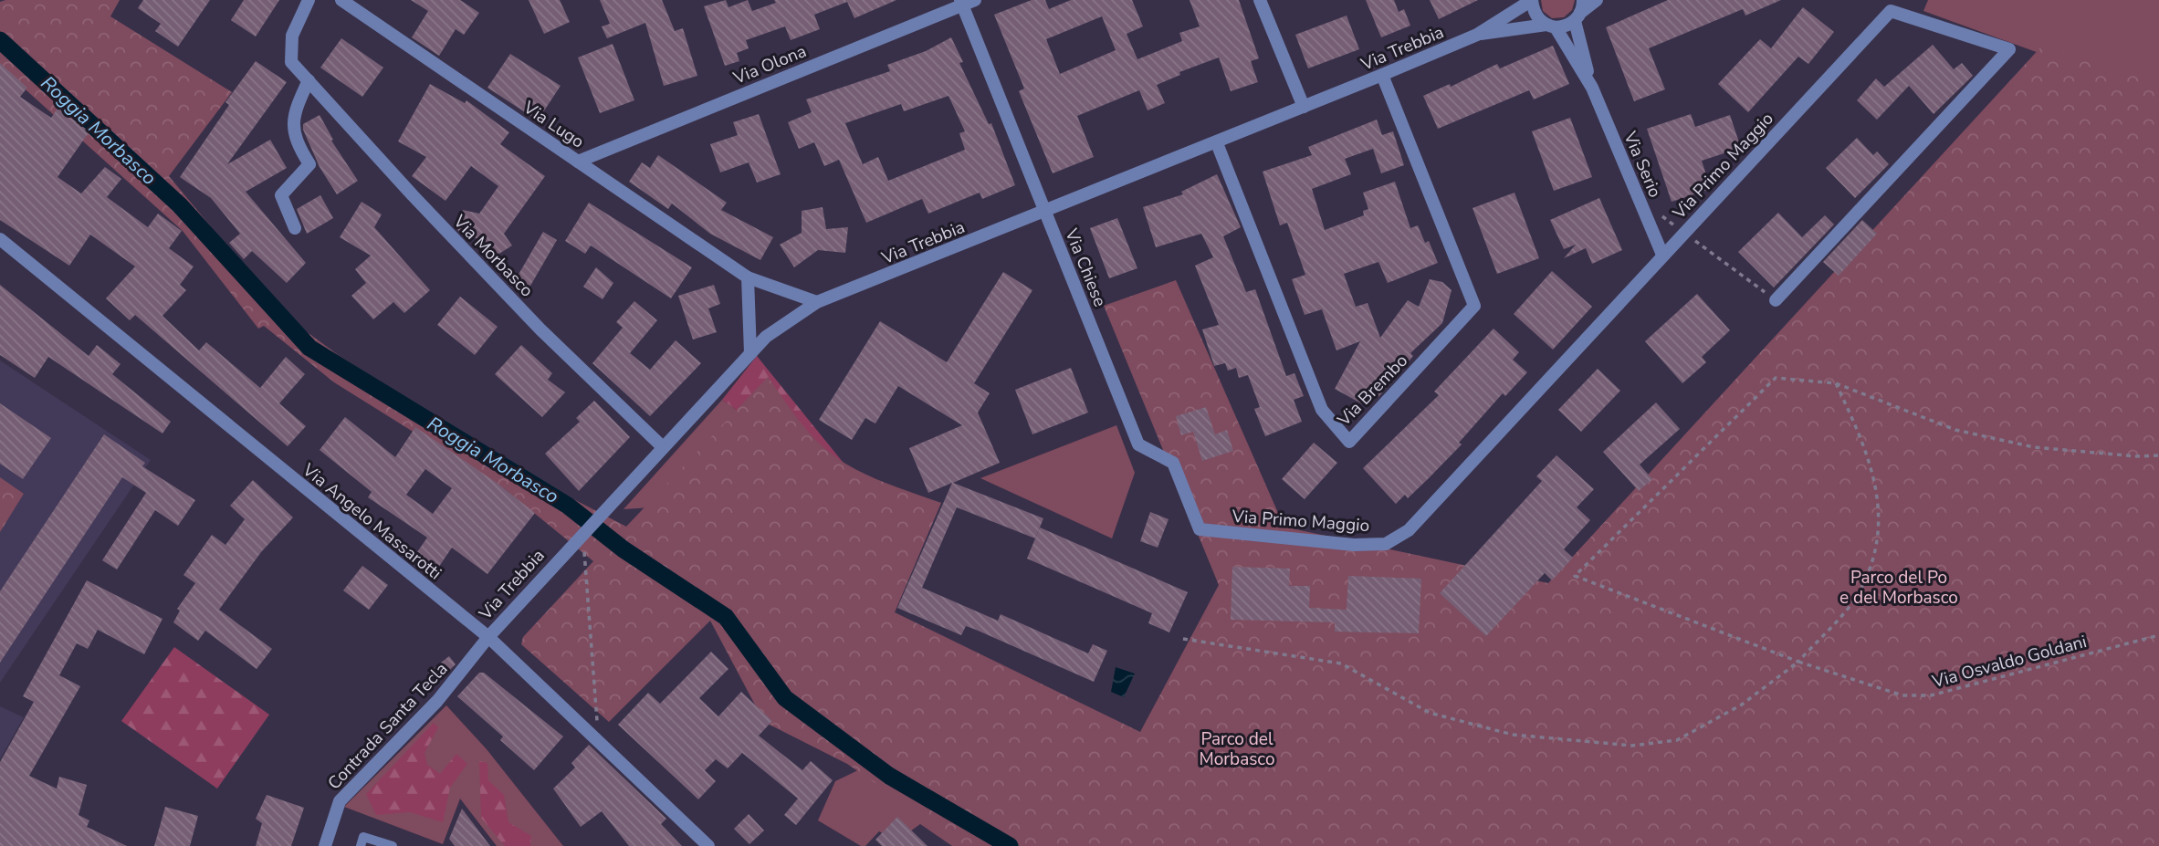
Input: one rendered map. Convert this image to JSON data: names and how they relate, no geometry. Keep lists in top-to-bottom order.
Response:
{
  "streets": {
    "street": [
      "Via Trebbia",
      "Via Olona",
      "Via Lugo",
      "Via Serio",
      "Via Primo Maggio",
      "Via Morbasco",
      "Via Chiese",
      "Via Brembo",
      "Via Angelo Massarotti",
      "Contrada Santa Tecla"
    ],
    "path": ["Via Osvaldo Goldani"]
  },
  "crossings": [
    ["Via Trebbia", "Via Lugo"],
    ["Via Trebbia", "Via Serio"],
    ["Via Trebbia", "Via Morbasco"],
    ["Via Trebbia", "Via Chiese"],
    ["Via Trebbia", "Via Brembo"],
    ["Via Trebbia", "Via Angelo Massarotti"],
    ["Via Trebbia", "Contrada Santa Tecla"],
    ["Via Olona", "Via Lugo"],
    ["Via Olona", "Via Chiese"],
    ["Via Serio", "Via Primo Maggio"],
    ["Via Primo Maggio", "Via Chiese"],
    ["Via Angelo Massarotti", "Contrada Santa Tecla"]
  ],
  "water": ["Roggia Morbasco"],
  "parks": ["Parco del Po e del Morbasco", "Parco del Morbasco"]
}
